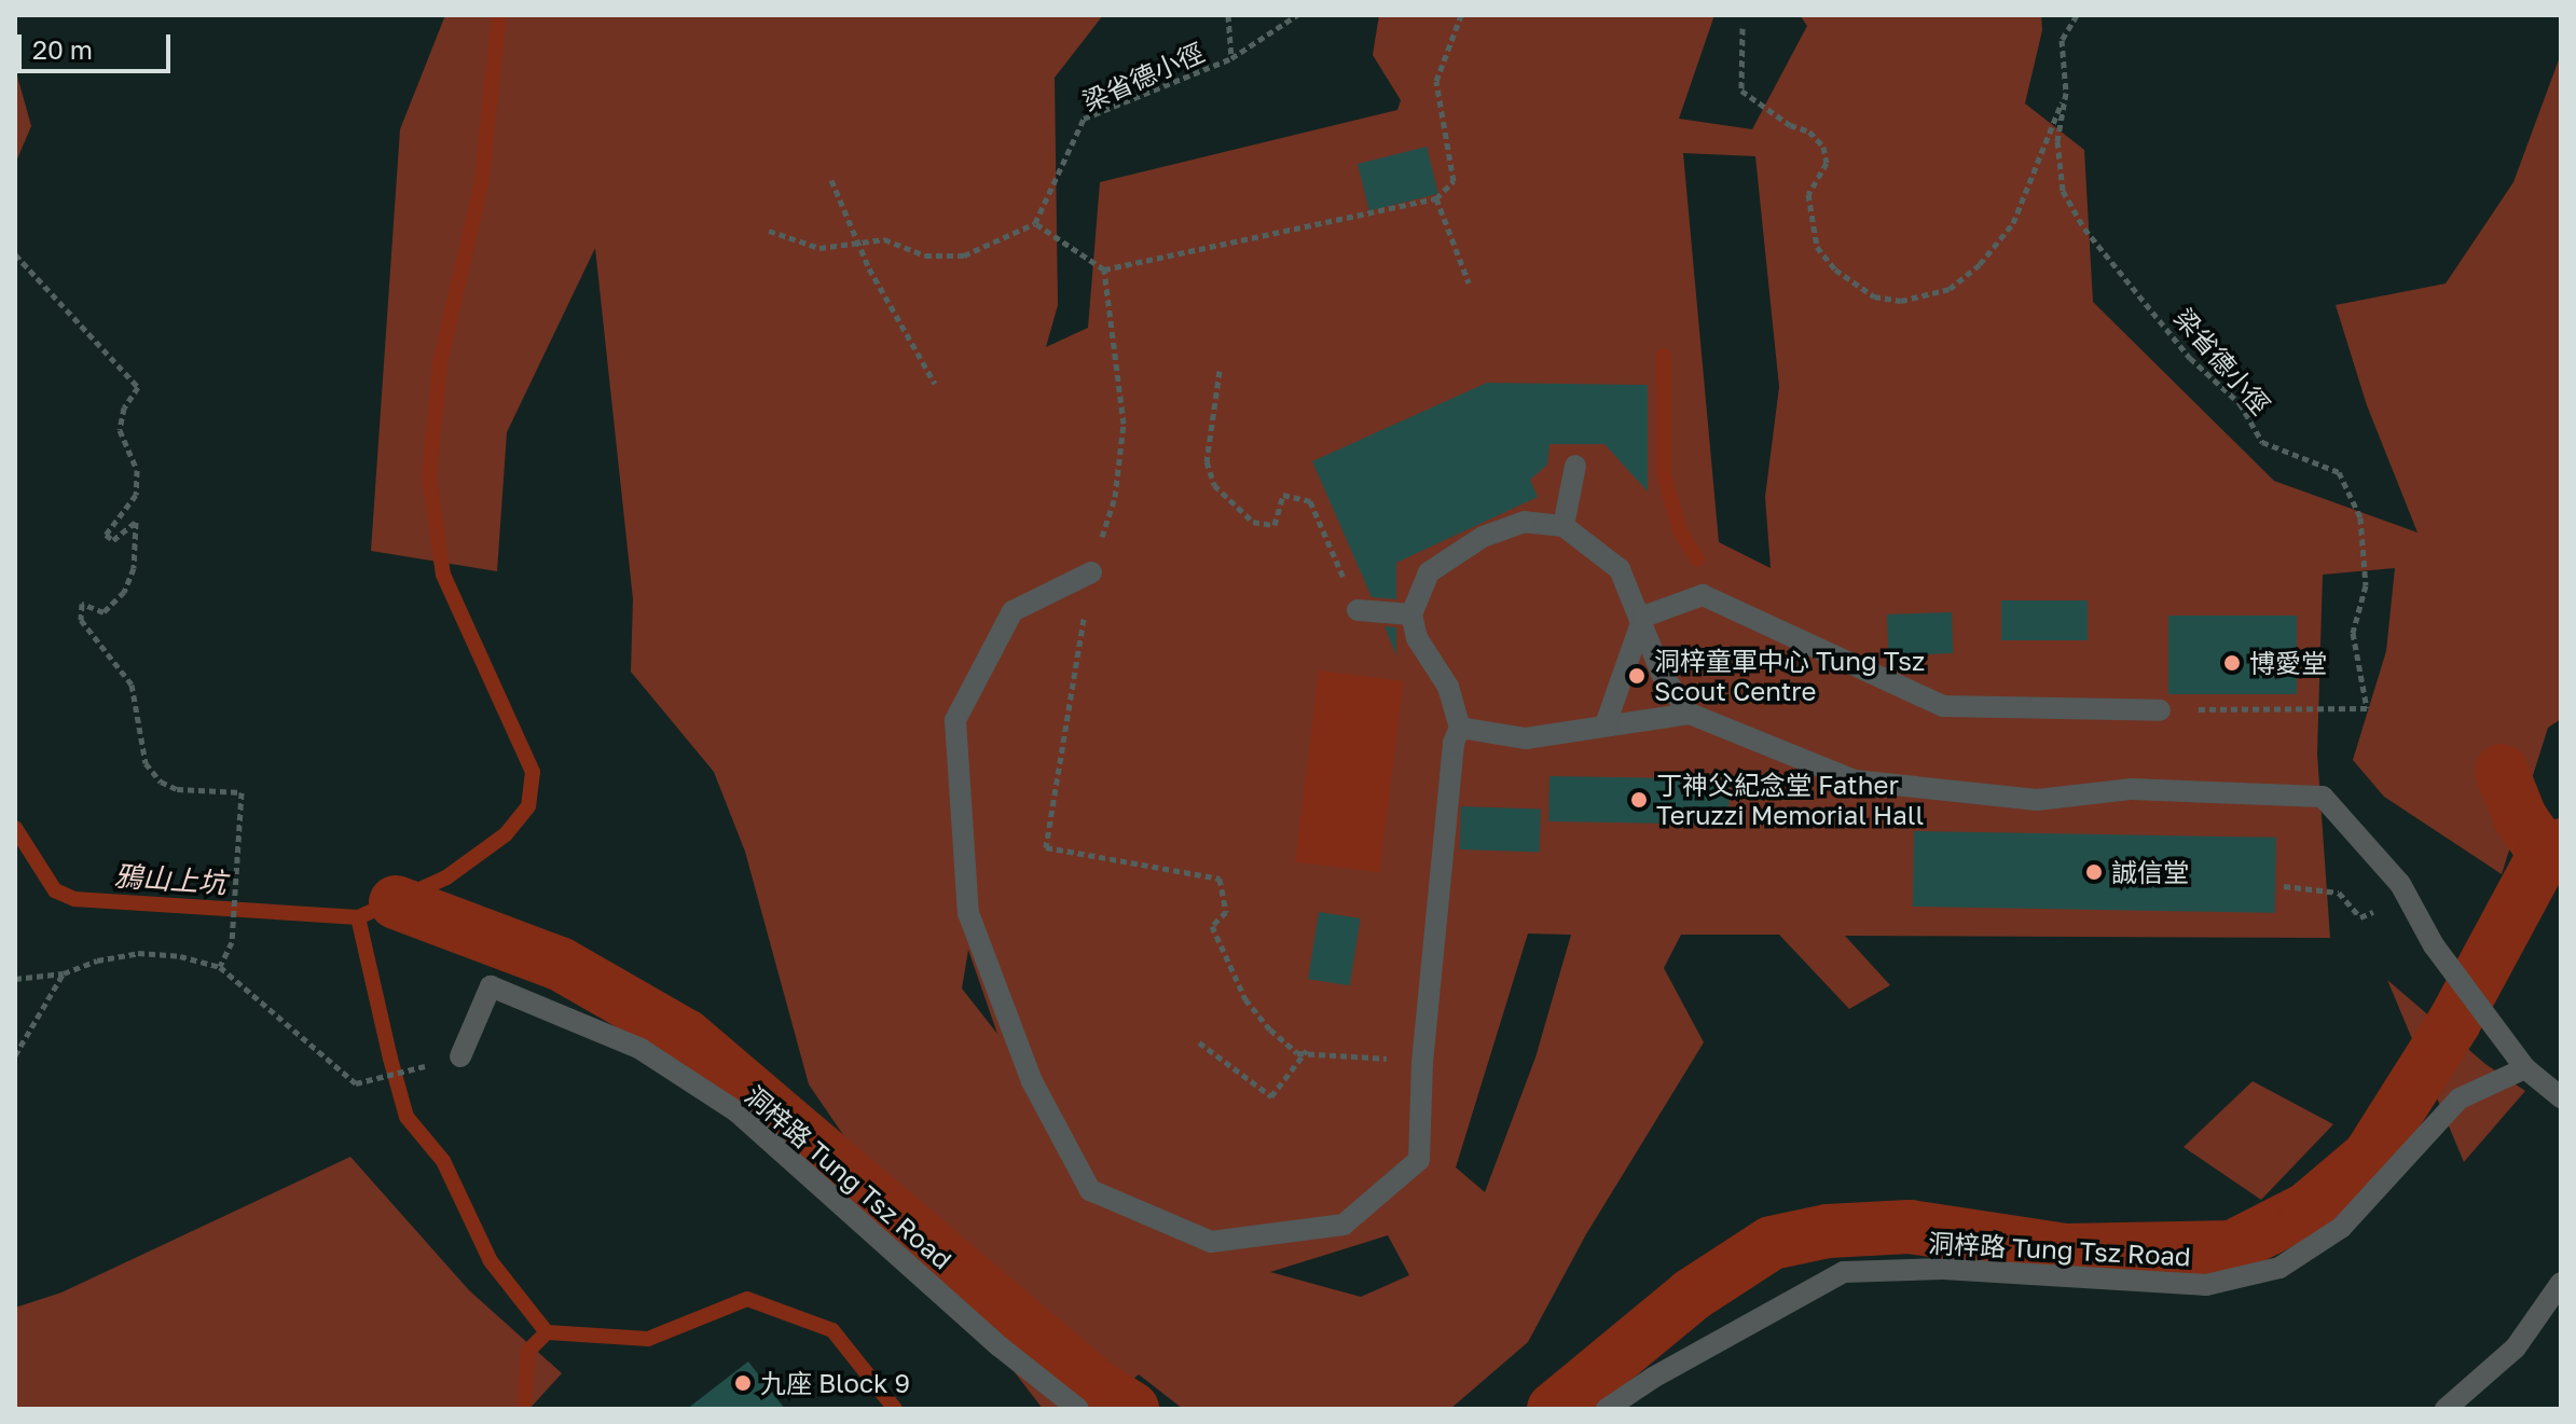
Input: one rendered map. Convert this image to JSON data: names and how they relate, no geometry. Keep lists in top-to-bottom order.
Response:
{
  "streets": {
    "street": ["洞梓路 Tung Tsz Road"],
    "path": ["梁省德小徑"]
  },
  "water": ["鴉山上坑"],
  "places": [
    "博愛堂",
    "洞梓童軍中心 Tung Tsz Scout Centre",
    "丁神父紀念堂 Father Teruzzi Memorial Hall",
    "誠信堂",
    "九座 Block 9"
  ],
  "scale_bar": "20 m"
}
